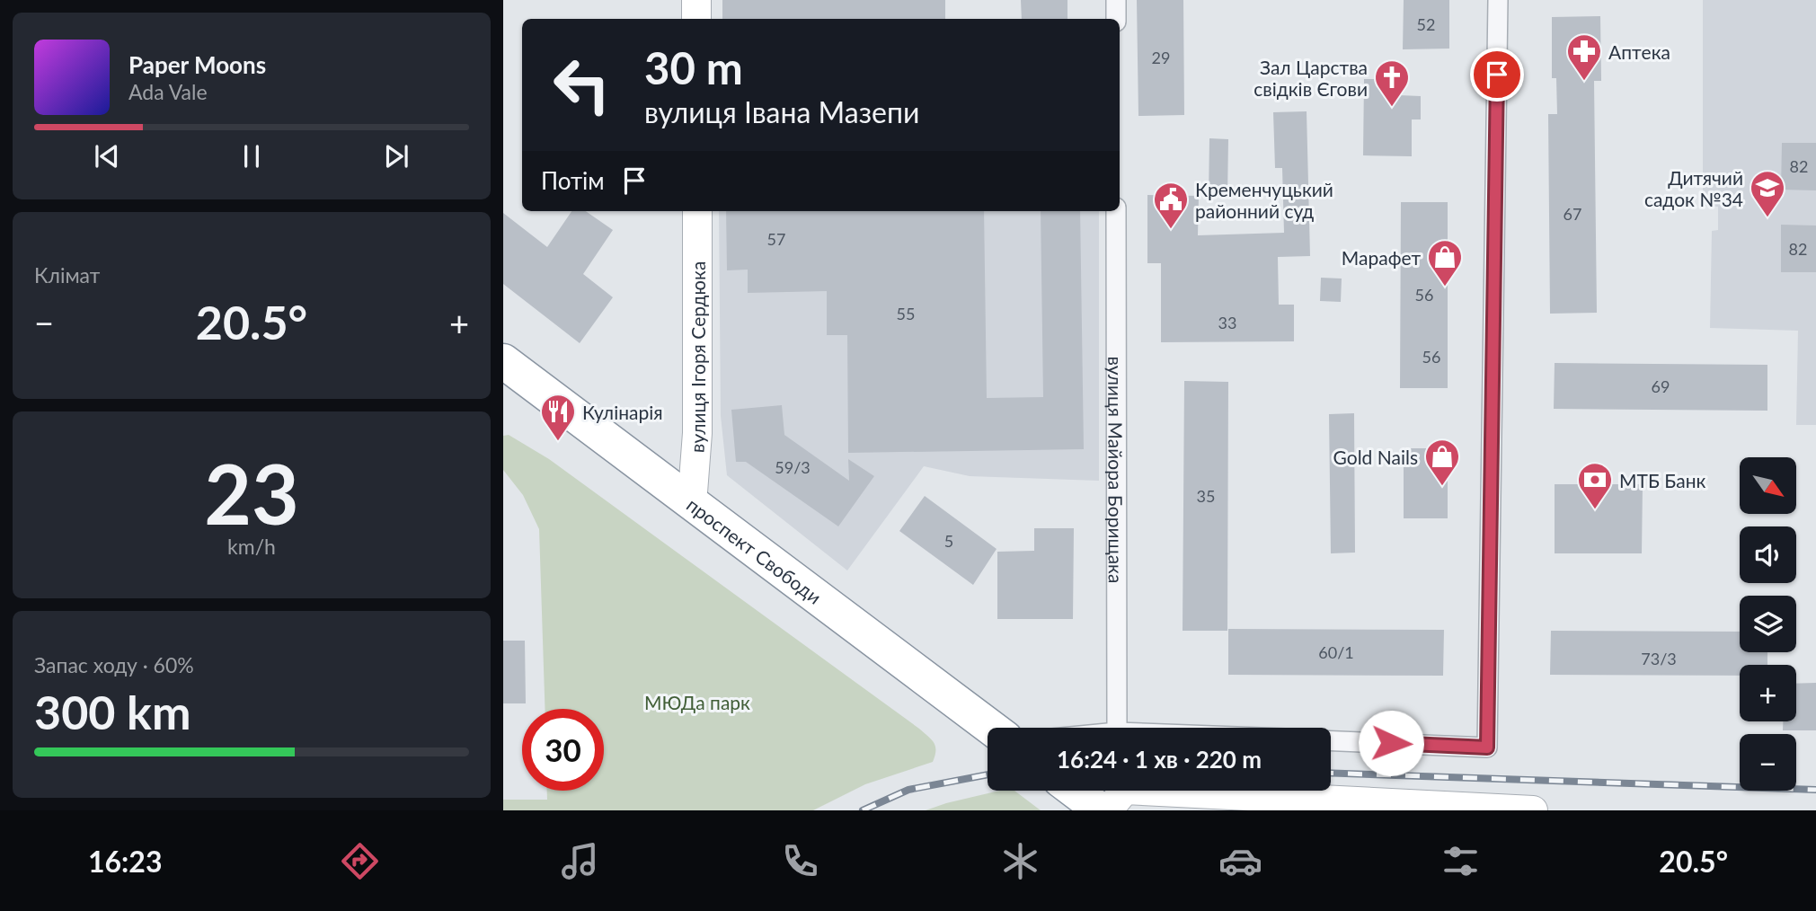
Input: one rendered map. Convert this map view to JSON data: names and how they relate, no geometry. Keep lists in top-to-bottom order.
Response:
{
  "streets": {
    "highway": ["проспект Свободи"],
    "street": ["вулиця Ігоря Сердюка", "вулиця Майора Борищака"]
  },
  "crossings": [
    ["вулиця Ігоря Сердюка", "проспект Свободи"]
  ],
  "parks": ["МЮДа парк"],
  "places": {
    "pharmacy": ["Аптeка"],
    "church": ["Зал Царства свідків Єгови"],
    "school or university": ["Дитячий садок №34"],
    "public building": ["Кременчуцький районний суд"],
    "shop": ["Марафет", "Gold Nails"],
    "restaurant": ["Кулінарія"],
    "bank": ["МТБ Банк"]
  },
  "house_numbers": [
    "52",
    "29",
    "82",
    "67",
    "57",
    "82",
    "56",
    "55",
    "33",
    "56",
    "69",
    "59/3",
    "35",
    "5",
    "60/1",
    "73/3"
  ],
  "north": "bottom right",
  "page": {
    "turn": ["30 m", "вулиця Івана Мазепи"],
    "song": ["Paper Moons", "Ada Vale"],
    "then": "Потім",
    "tile": [
      "Клімат",
      ["23", "km/h"],
      ["Запас ходу · 60%", "300 km"]
    ],
    "heat": ["−", "20.5°", "+"],
    "map_buttons": ["+", "−"],
    "limit": "30",
    "trip": "16:24 · 1 хв · 220 m",
    "tabs": ["16:23", "20.5°"]
  }
}
